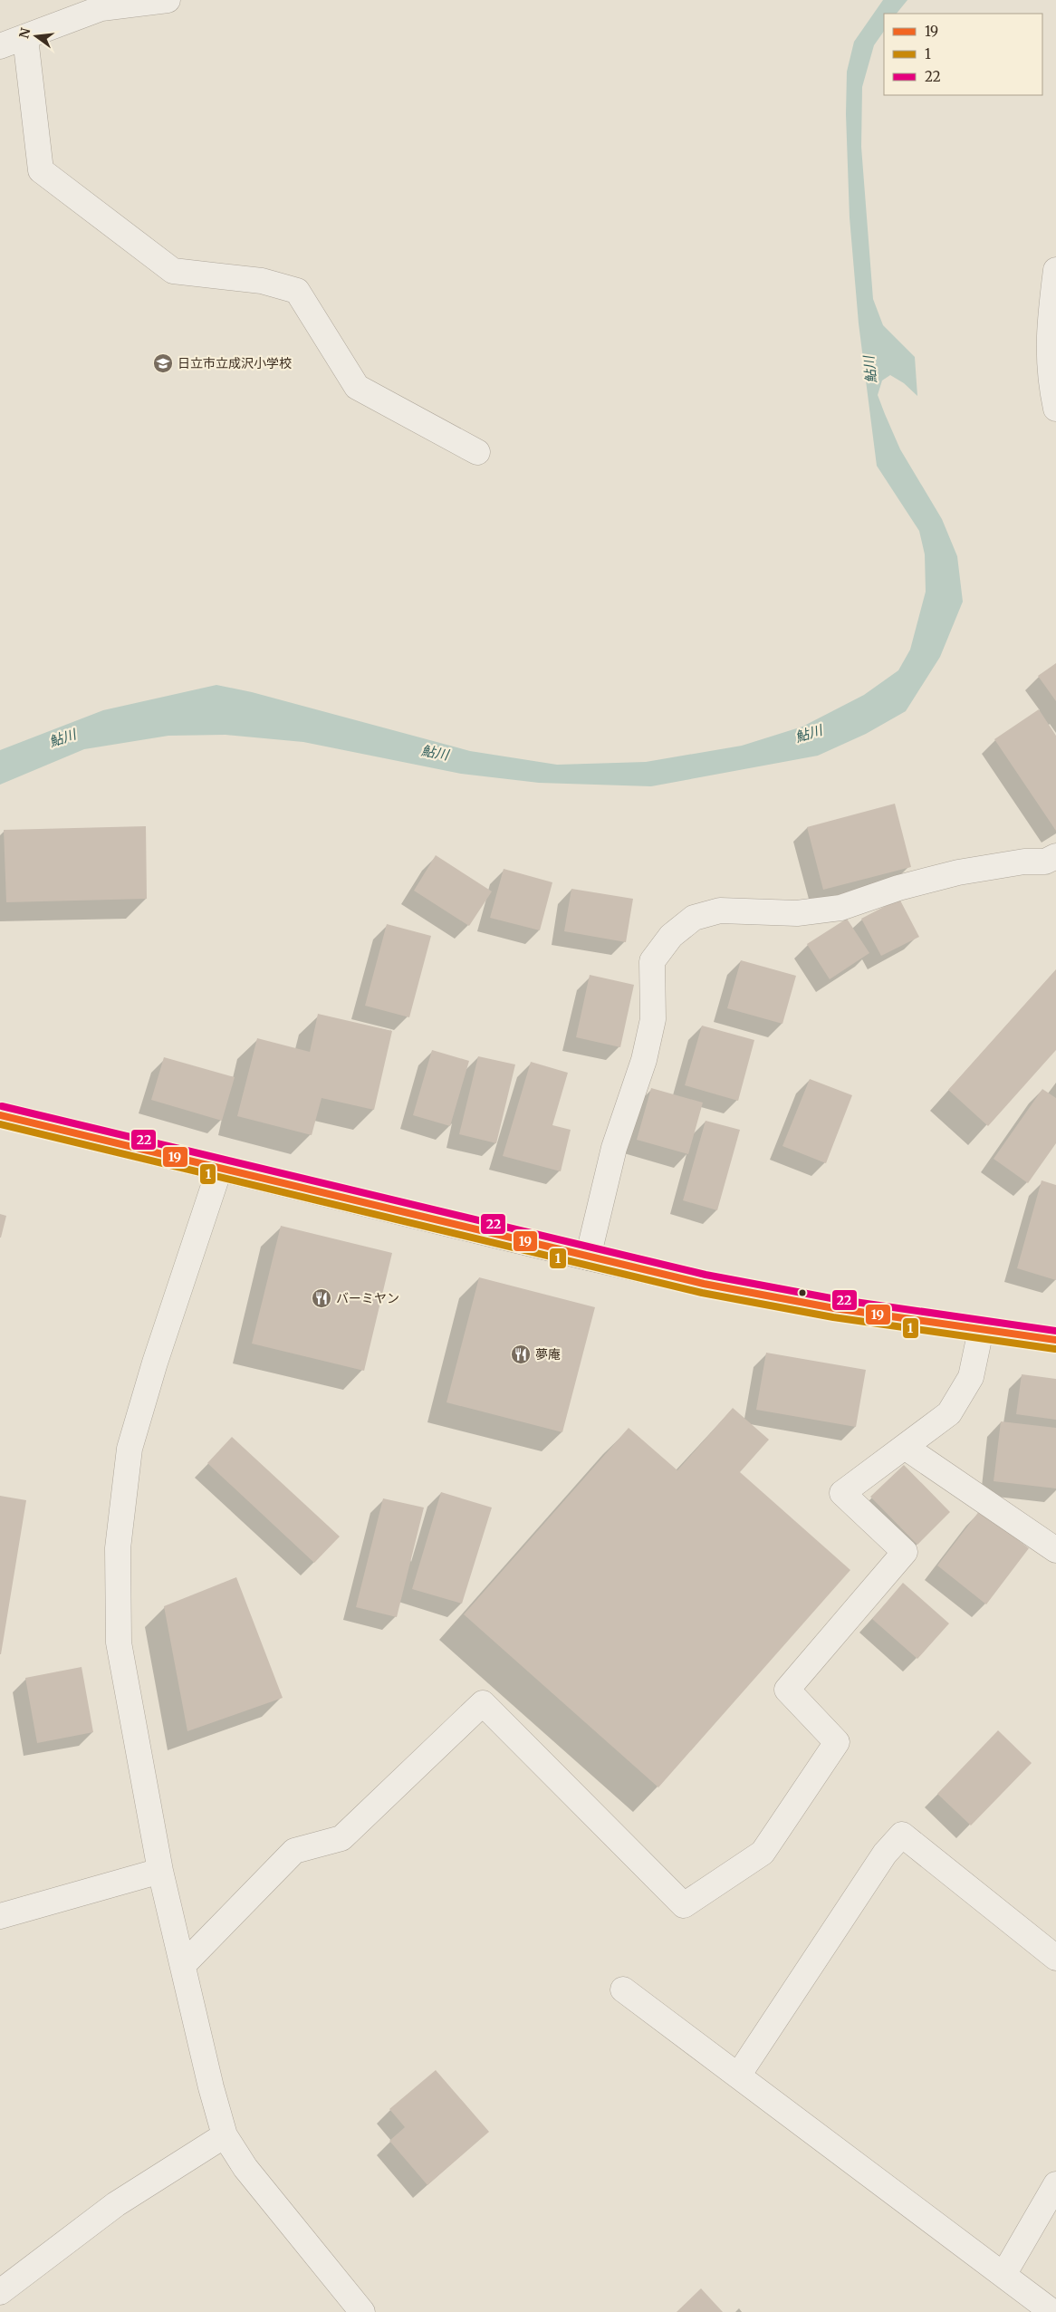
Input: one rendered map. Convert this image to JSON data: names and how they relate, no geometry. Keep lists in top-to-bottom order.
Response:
{
  "water": ["鮎川"],
  "places": {
    "school or university": ["日立市立成沢小学校"],
    "restaurant": ["バーミヤン", "夢庵"]
  },
  "lines": ["transit line 22", "transit line 19", "transit line 1"],
  "legend": ["19", "1", "22"],
  "north": "left"
}
